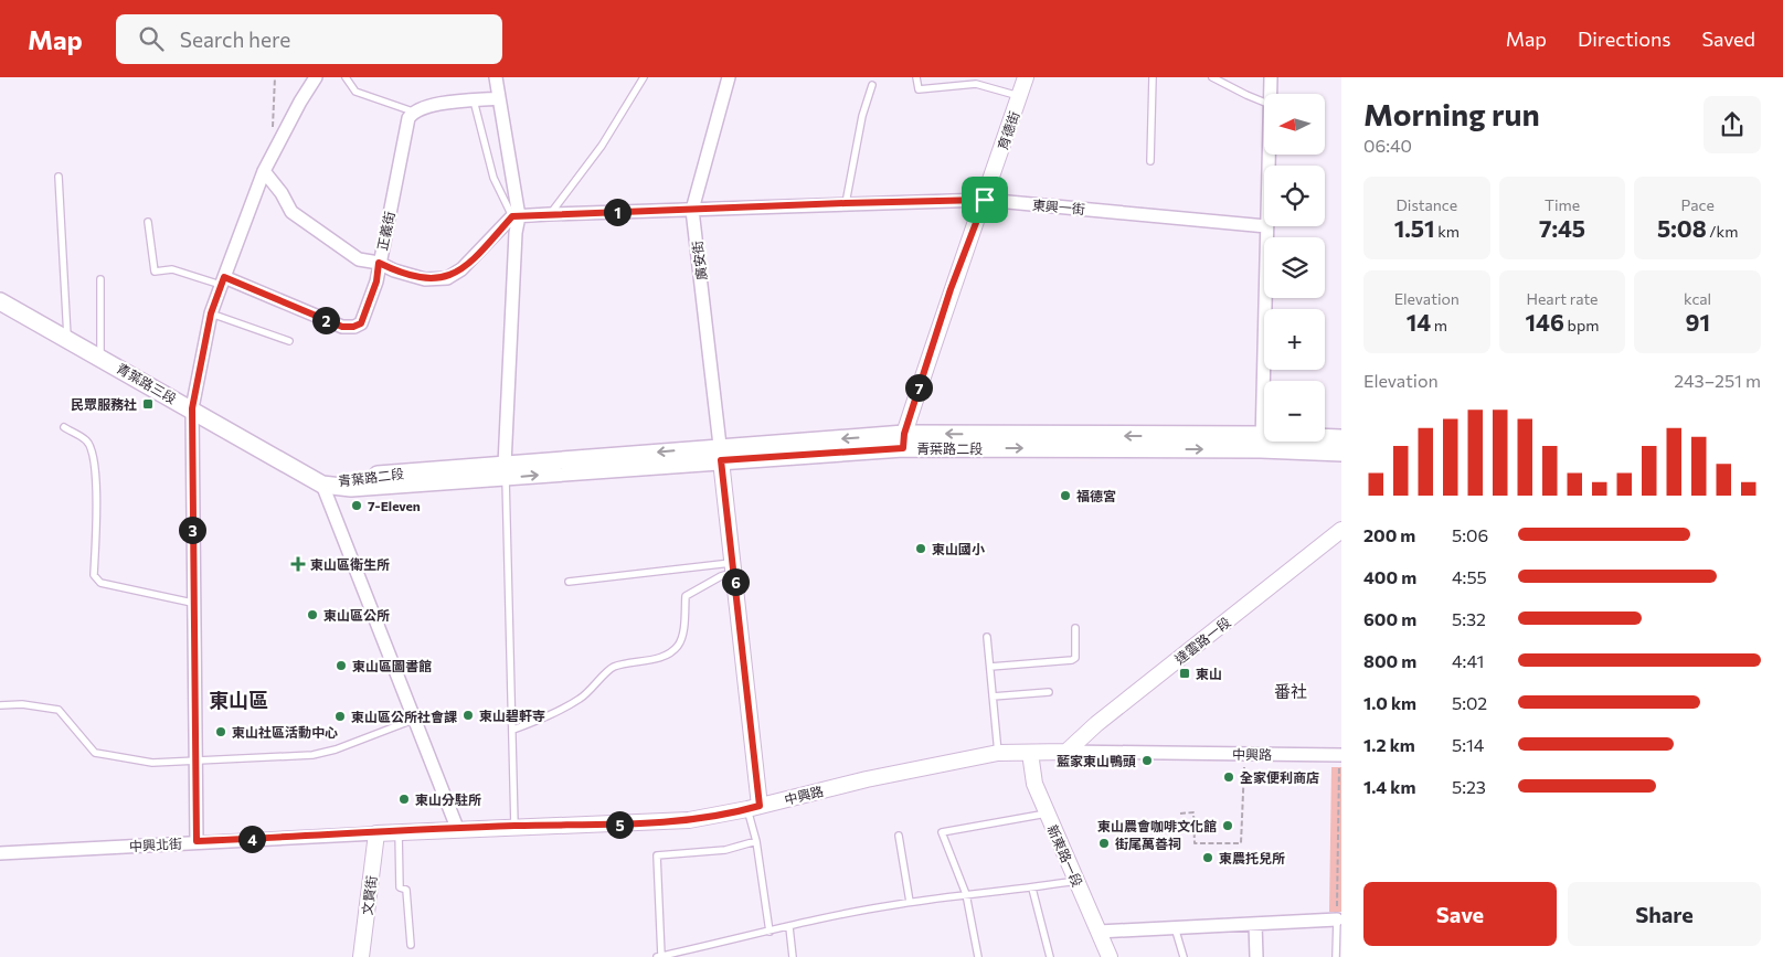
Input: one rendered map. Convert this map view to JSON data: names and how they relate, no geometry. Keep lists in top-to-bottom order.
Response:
{
  "streets": {
    "main road": ["青葉路三段", "青葉路二段"],
    "street": [
      "育德街",
      "東興一街",
      "正義街",
      "廣安街",
      "達雲路一段",
      "中興路",
      "中興北街",
      "新東路一段",
      "文賢街"
    ]
  },
  "crossings": [
    ["育德街", "東興一街"],
    ["育德街", "青葉路二段"],
    ["東興一街", "廣安街"],
    ["廣安街", "青葉路二段"],
    ["廣安街", "中興路"],
    ["青葉路三段", "青葉路二段"],
    ["達雲路一段", "中興路"],
    ["中興路", "中興北街"],
    ["中興路", "新東路一段"],
    ["中興路", "文賢街"],
    ["中興北街", "文賢街"]
  ],
  "districts": ["番社", "東山區"],
  "places": {
    "transit": ["民眾服務社", "東山"],
    "other": [
      "福德宮",
      "7-Eleven",
      "東山國小",
      "東山區公所",
      "東山區圖書館",
      "東山碧軒寺",
      "東山區公所社會課",
      "東山社區活動中心",
      "藍家東山鴨頭",
      "全家便利商店",
      "東山分駐所",
      "東山農會咖啡文化館",
      "街尾萬善祠",
      "東農托兒所"
    ],
    "health": ["東山區衛生所"]
  },
  "north": "left",
  "page": {
    "header": "Map",
    "search": "Search here",
    "nav": ["Map", "Directions", "Saved"],
    "heading": ["Morning run", "06:40"],
    "map_buttons": ["+", "−"],
    "stats": [
      ["Distance", "1.51 km"],
      ["Time", "7:45"],
      ["Pace", "5:08 /km"],
      ["Elevation", "14 m"],
      ["Heart rate", "146 bpm"],
      ["kcal", "91"]
    ],
    "pins": [
      "1",
      "2",
      "7",
      "3",
      "6",
      "5",
      "4"
    ],
    "chart": ["Elevation", "243–251 m"],
    "list": [
      {
        "name": "200 m",
        "note": "5:06"
      },
      {
        "name": "400 m",
        "note": "4:55"
      },
      {
        "name": "600 m",
        "note": "5:32"
      },
      {
        "name": "800 m",
        "note": "4:41"
      },
      {
        "name": "1.0 km",
        "note": "5:02"
      },
      {
        "name": "1.2 km",
        "note": "5:14"
      },
      {
        "name": "1.4 km",
        "note": "5:23"
      }
    ],
    "buttons": ["Save", "Share"]
  }
}
